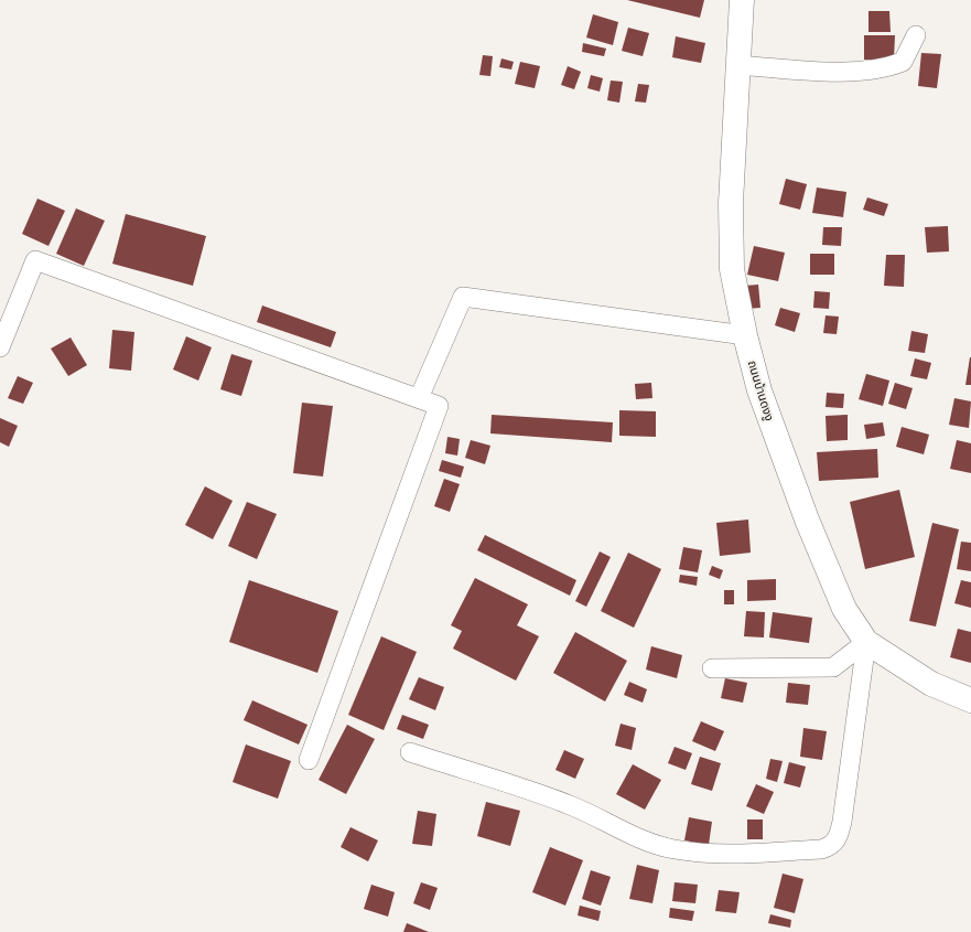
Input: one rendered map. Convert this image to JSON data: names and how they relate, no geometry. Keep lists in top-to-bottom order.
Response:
{
  "streets": {
    "street": ["ถนนบ้านดงงู"]
  }
}
